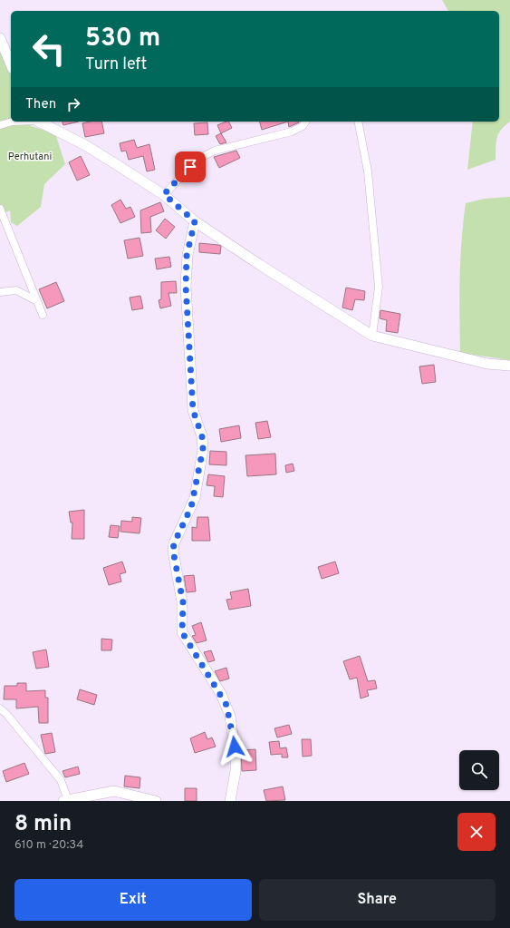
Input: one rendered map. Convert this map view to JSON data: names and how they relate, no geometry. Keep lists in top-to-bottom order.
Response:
{
  "parks": ["Perhutani"],
  "page": {
    "turn": ["530 m", "Turn left"],
    "then": "Then",
    "heading": ["8 min", "610 m · 20:34"],
    "buttons": ["Exit", "Share"]
  }
}
